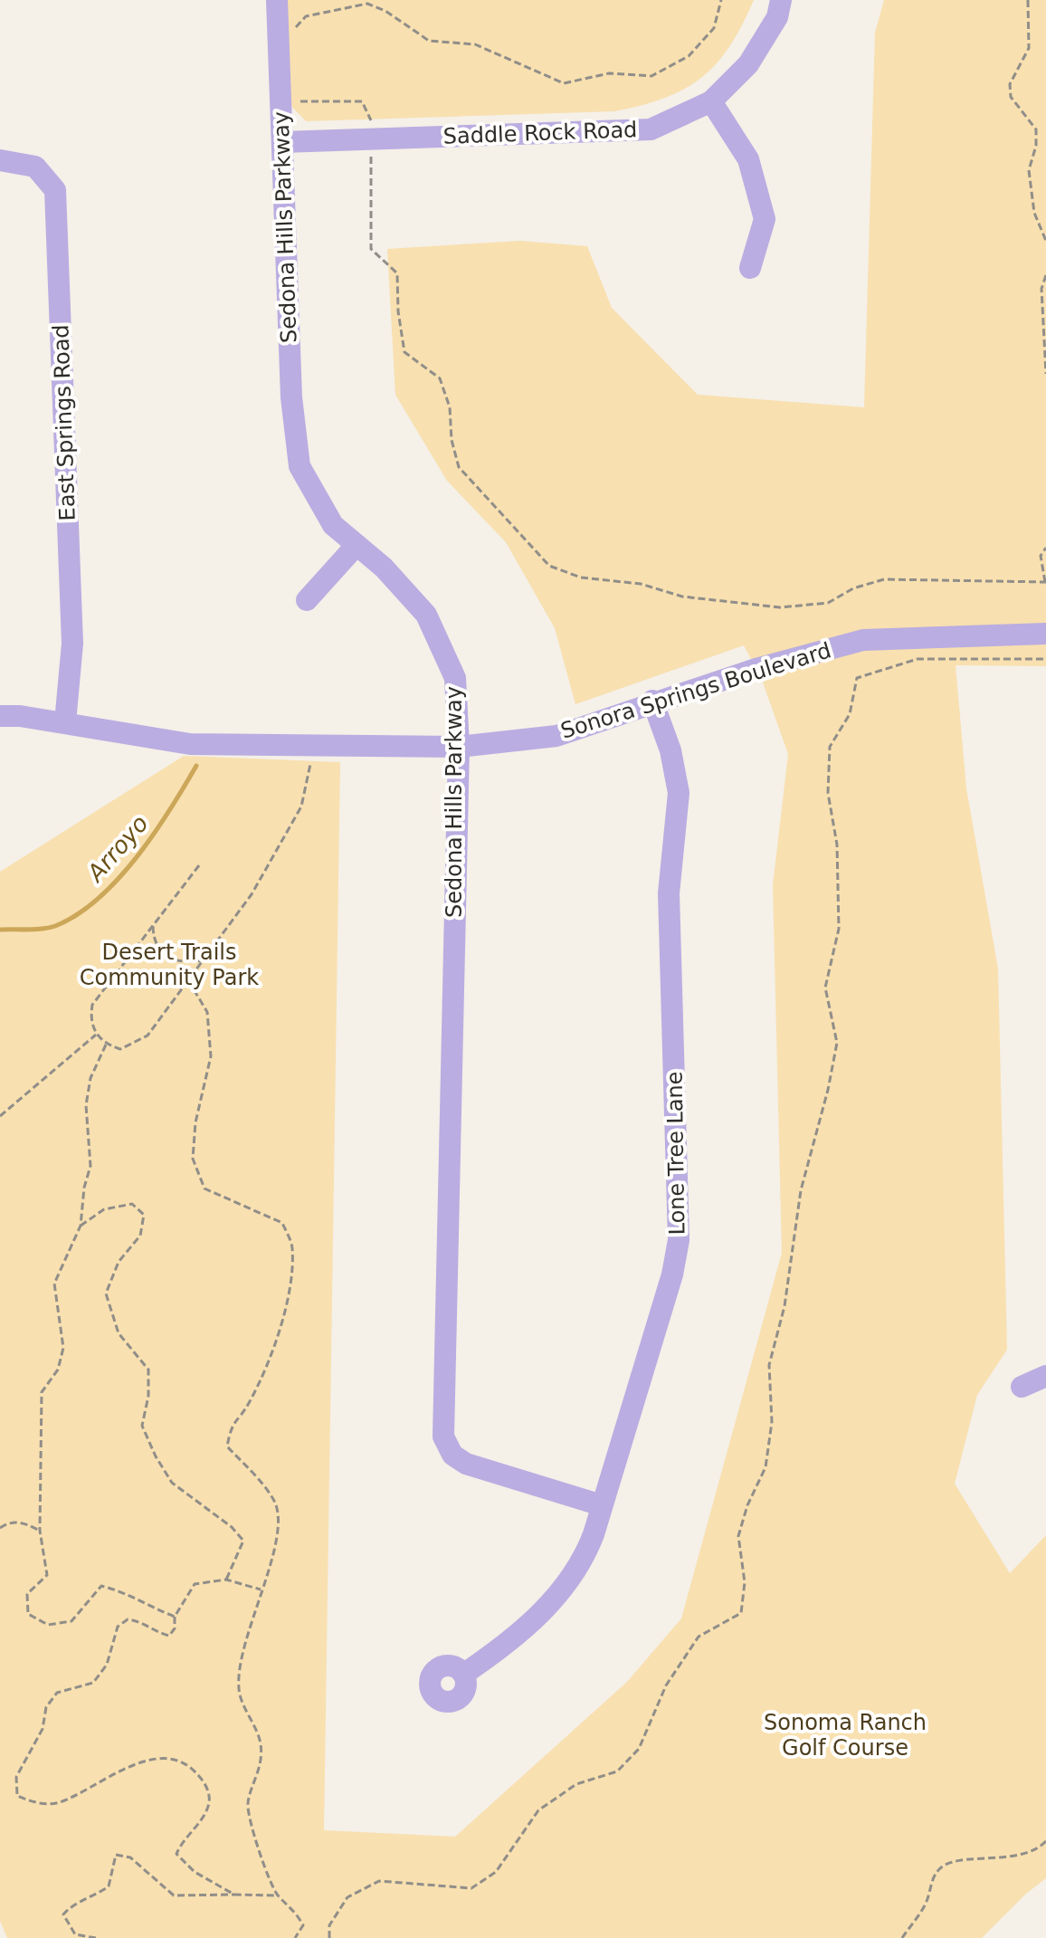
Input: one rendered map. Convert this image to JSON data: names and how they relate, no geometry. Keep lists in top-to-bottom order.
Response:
{
  "streets": {
    "street": [
      "Saddle Rock Road",
      "Sedona Hills Parkway",
      "East Springs Road",
      "Sonora Springs Boulevard",
      "Lone Tree Lane"
    ]
  },
  "crossings": [
    ["Saddle Rock Road", "Sedona Hills Parkway"],
    ["Sedona Hills Parkway", "Sonora Springs Boulevard"],
    ["Sedona Hills Parkway", "Lone Tree Lane"],
    ["East Springs Road", "Sonora Springs Boulevard"],
    ["Sonora Springs Boulevard", "Lone Tree Lane"]
  ],
  "water": ["Arroyo"],
  "parks": ["Desert Trails Community Park", "Sonoma Ranch Golf Course"]
}
